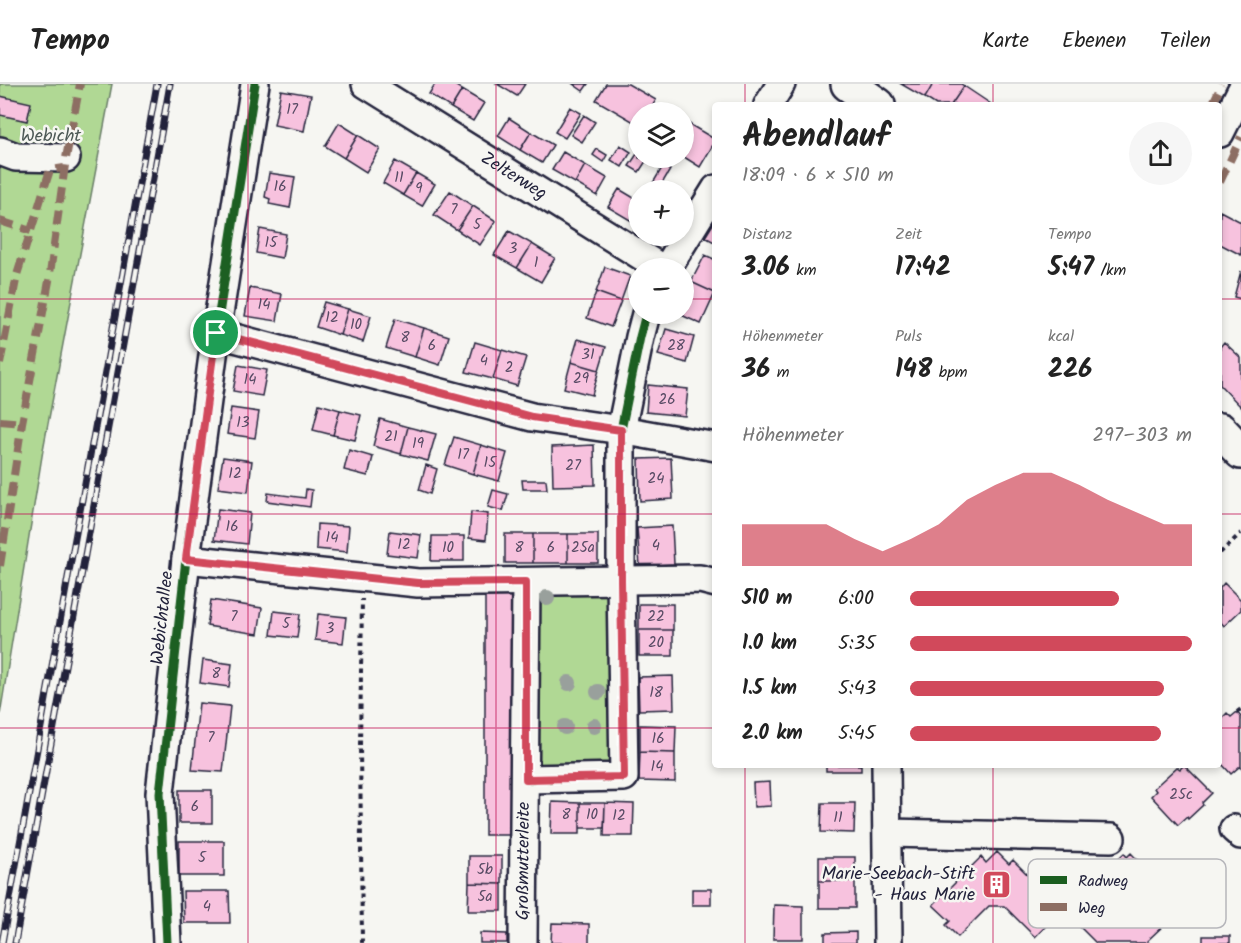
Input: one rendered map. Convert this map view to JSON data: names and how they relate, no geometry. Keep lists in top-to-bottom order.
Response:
{
  "streets": {
    "street": ["Zelterweg", "Webichtallee", "Großmutterleite"]
  },
  "parks": ["Webicht"],
  "places": {
    "building": ["Marie-Seebach-Stift - Haus Marie"]
  },
  "house_numbers": [
    "17",
    "11",
    "16",
    "9",
    "7",
    "5",
    "15",
    "3",
    "1",
    "14",
    "12",
    "10",
    "8",
    "6",
    "28",
    "31",
    "4",
    "2",
    "29",
    "14",
    "26",
    "13",
    "21",
    "19",
    "17",
    "15",
    "27",
    "12",
    "24",
    "16",
    "14",
    "12",
    "4",
    "10",
    "8",
    "6",
    "25a",
    "7",
    "22",
    "5",
    "3",
    "20",
    "8",
    "18",
    "7",
    "16",
    "14",
    "25c",
    "6",
    "8",
    "10",
    "12",
    "11",
    "5",
    "5b",
    "5a",
    "4"
  ],
  "legend": ["Radweg", "Weg"],
  "page": {
    "header": "Tempo",
    "nav": ["Karte", "Ebenen", "Teilen"],
    "map_buttons": ["+", "−"],
    "heading": ["Abendlauf", "18:09 · 6 × 510 m"],
    "stats": [
      ["Distanz", "3.06 km"],
      ["Zeit", "17:42"],
      ["Tempo", "5:47 /km"],
      ["Höhenmeter", "36 m"],
      ["Puls", "148 bpm"],
      ["kcal", "226"]
    ],
    "chart": ["Höhenmeter", "297–303 m"],
    "list": [
      {
        "name": "510 m",
        "note": "6:00"
      },
      {
        "name": "1.0 km",
        "note": "5:35"
      },
      {
        "name": "1.5 km",
        "note": "5:43"
      },
      {
        "name": "2.0 km",
        "note": "5:45"
      }
    ]
  }
}
